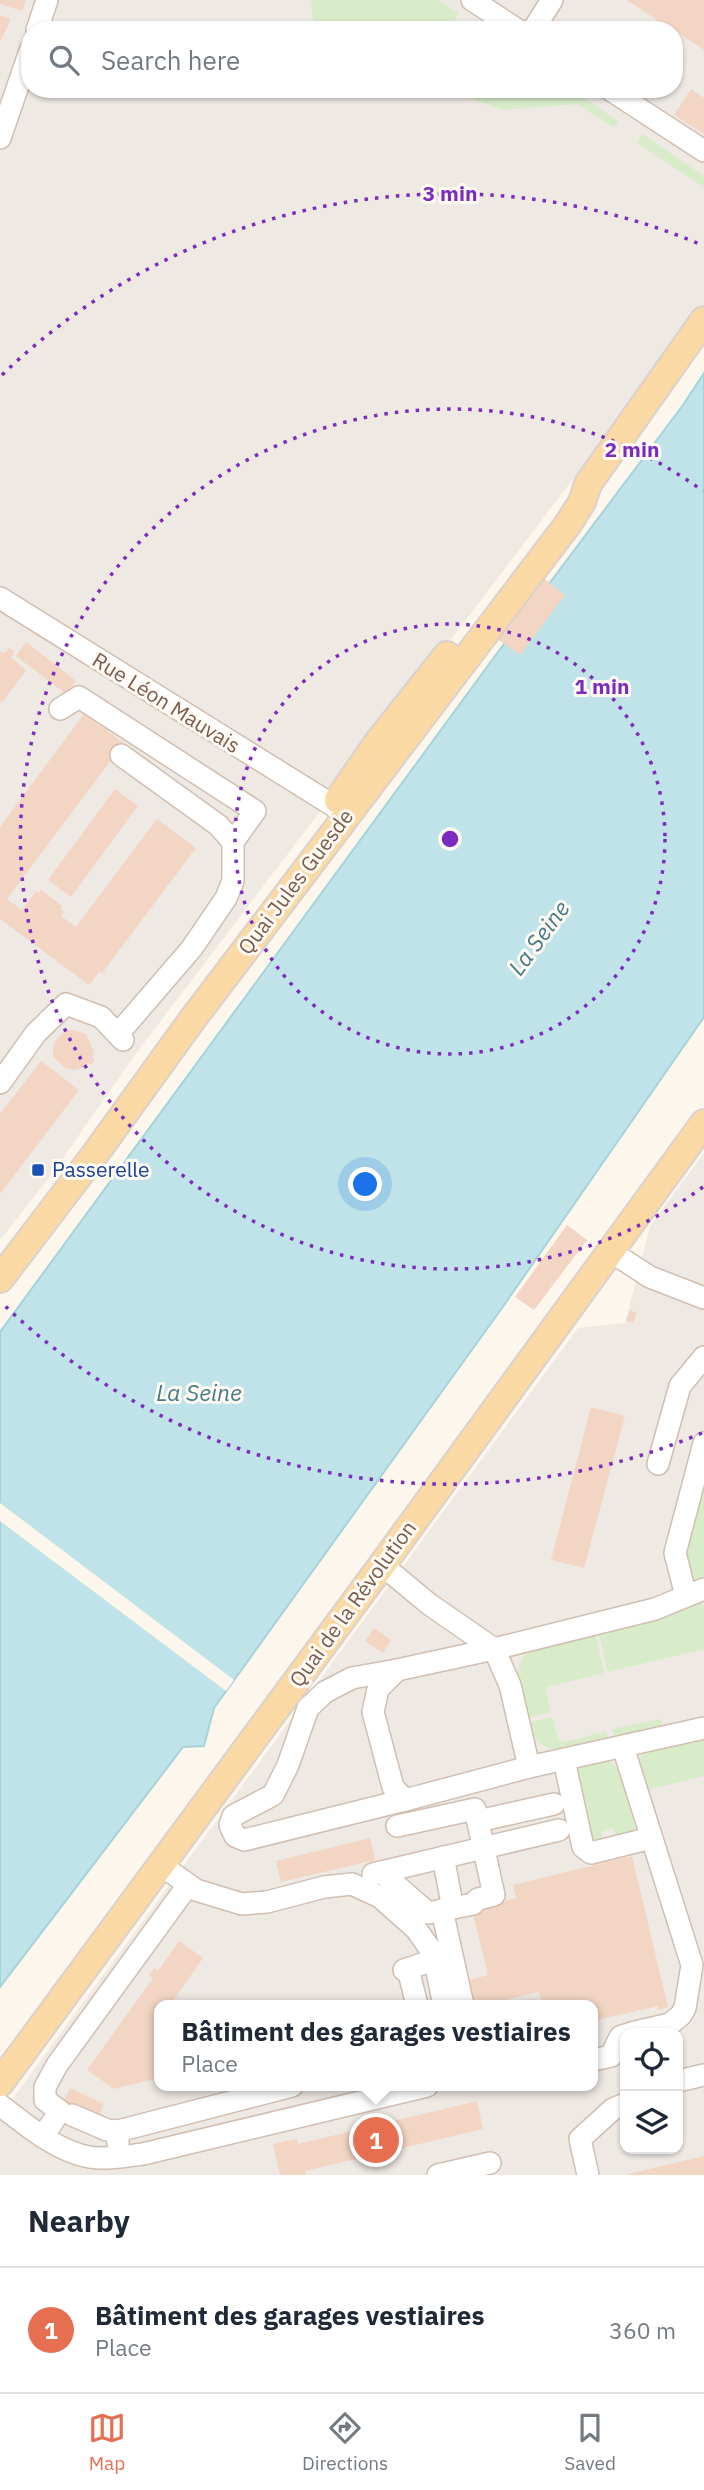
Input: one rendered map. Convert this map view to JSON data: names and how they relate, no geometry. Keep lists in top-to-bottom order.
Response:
{
  "streets": {
    "main road": ["Quai Jules Guesde", "Quai de la Révolution"],
    "street": ["Rue Léon Mauvais"]
  },
  "crossings": [
    ["Rue Léon Mauvais", "Quai Jules Guesde"]
  ],
  "water": ["La Seine"],
  "places": {
    "transit": ["Passerelle"]
  },
  "page": {
    "search": "Search here",
    "popup": ["Bâtiment des garages vestiaires", "Place"],
    "pins": "1",
    "heading": "Nearby",
    "list": [
      {
        "mark": "1",
        "name": "Bâtiment des garages vestiaires",
        "note": "Place",
        "value": "360 m"
      }
    ],
    "nav": ["Map", "Directions", "Saved"]
  },
  "rings": ["3 min", "2 min", "1 min"]
}
